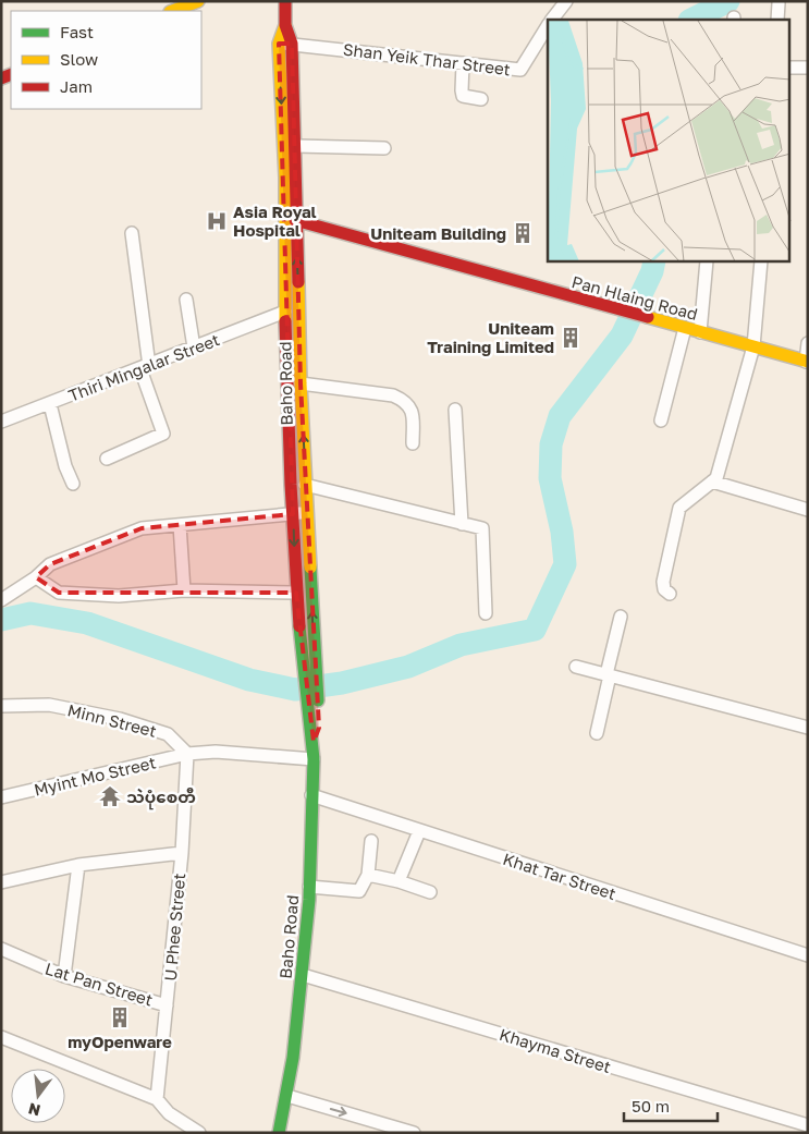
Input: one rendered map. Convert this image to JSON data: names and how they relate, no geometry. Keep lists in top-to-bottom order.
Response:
{
  "streets": {
    "main road": ["Pan Hlaing Road", "Baho Road"],
    "street": [
      "Shan Yeik Thar Street",
      "Thiri Mingalar Street",
      "Minn Street",
      "Myint Mo Street",
      "Khat Tar Street",
      "U Phee Street",
      "Lat Pan Street",
      "Khayma Street"
    ]
  },
  "crossings": [
    ["Shan Yeik Thar Street", "Baho Road"],
    ["Pan Hlaing Road", "Baho Road"],
    ["Thiri Mingalar Street", "Baho Road"],
    ["Baho Road", "Khat Tar Street"],
    ["Baho Road", "Khayma Street"],
    ["Minn Street", "Myint Mo Street"],
    ["Minn Street", "U Phee Street"],
    ["Myint Mo Street", "U Phee Street"],
    ["U Phee Street", "Lat Pan Street"]
  ],
  "places": {
    "hospital": ["Asia Royal Hospital"],
    "building": ["Uniteam Building", "Uniteam Training Limited", "myOpenware"],
    "temple": ["သဲပုံစေတီ"]
  },
  "legend": ["Fast", "Slow", "Jam"],
  "scale_bar": "50 m",
  "north": "bottom"
}
